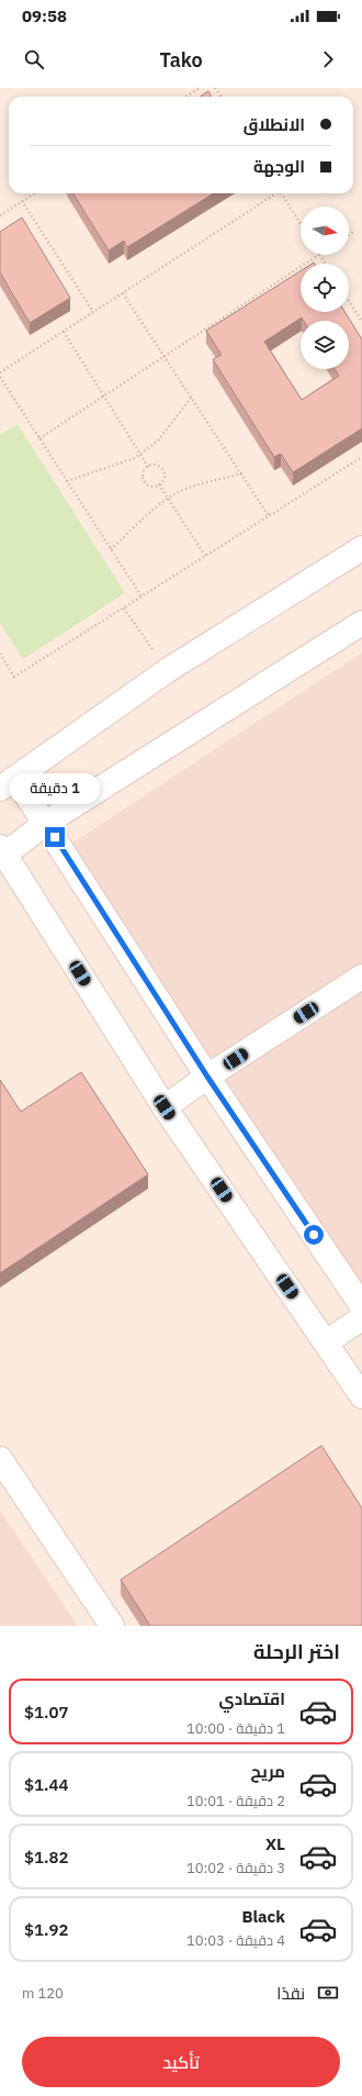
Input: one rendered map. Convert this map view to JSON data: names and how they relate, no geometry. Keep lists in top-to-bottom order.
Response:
{
  "north": "right",
  "page": {
    "status": "09:58",
    "header": "Tako",
    "banner": ["الانطلاق", "الوجهة"],
    "bubble": "1 دقيقة",
    "heading": "اختر الرحلة",
    "list": [
      {
        "name": "اقتصادي",
        "note": "1 دقيقة · 10:00",
        "value": "$1.07"
      },
      {
        "name": "مريح",
        "note": "2 دقيقة · 10:01",
        "value": "$1.44"
      },
      {
        "name": "XL",
        "note": "3 دقيقة · 10:02",
        "value": "$1.82"
      },
      {
        "name": "Black",
        "note": "4 دقيقة · 10:03",
        "value": "$1.92"
      }
    ],
    "pay": ["نقدًا", "120 m"],
    "buttons": "تأكيد"
  }
}
